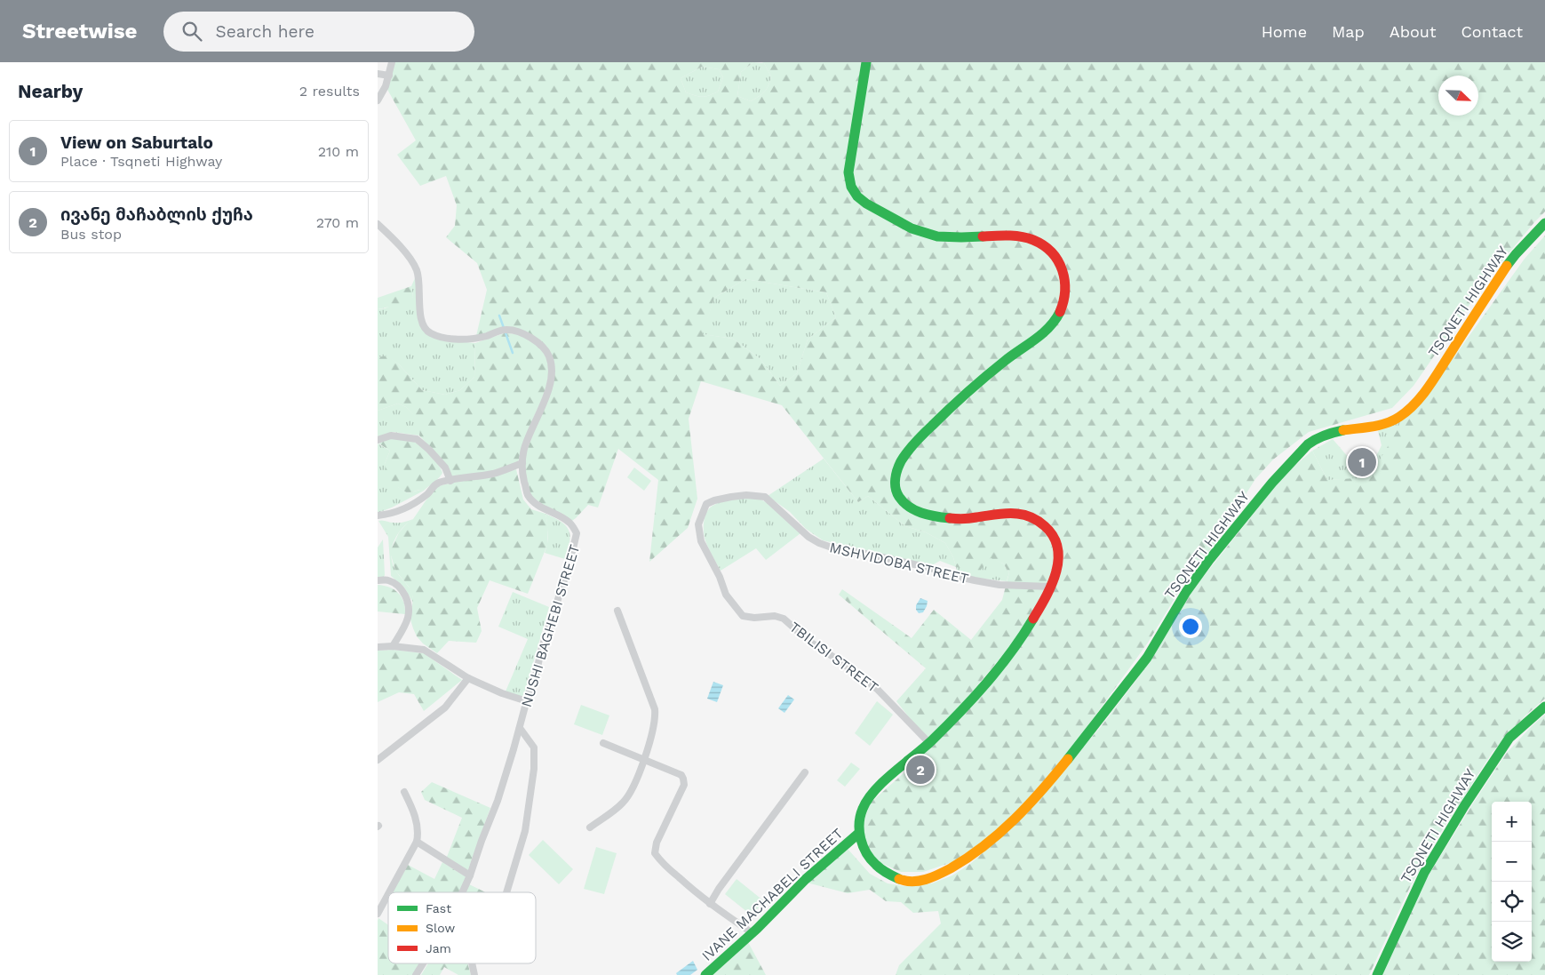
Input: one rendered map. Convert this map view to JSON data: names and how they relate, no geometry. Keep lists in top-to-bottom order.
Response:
{
  "streets": {
    "main road": ["TSQNETI HIGHWAY", "IVANE MACHABELI STREET"],
    "street": ["MSHVIDOBA STREET", "NUSHI BAGHEBI STREET", "TBILISI STREET"]
  },
  "crossings": [
    ["TSQNETI HIGHWAY", "IVANE MACHABELI STREET"],
    ["MSHVIDOBA STREET", "TBILISI STREET"]
  ],
  "legend": ["Fast", "Slow", "Jam"],
  "north": "bottom right",
  "page": {
    "header": "Streetwise",
    "search": "Search here",
    "nav": [
      "Home",
      "Map",
      "About",
      "Contact"
    ],
    "heading": ["Nearby", "2 results"],
    "list": [
      {
        "mark": "1",
        "name": "View on Saburtalo",
        "note": "Place · Tsqneti Highway",
        "value": "210 m"
      },
      {
        "mark": "2",
        "name": "ივანე მაჩაბლის ქუჩა",
        "note": "Bus stop",
        "value": "270 m"
      }
    ],
    "pins": ["1", "2"],
    "map_buttons": ["+", "−"]
  }
}
